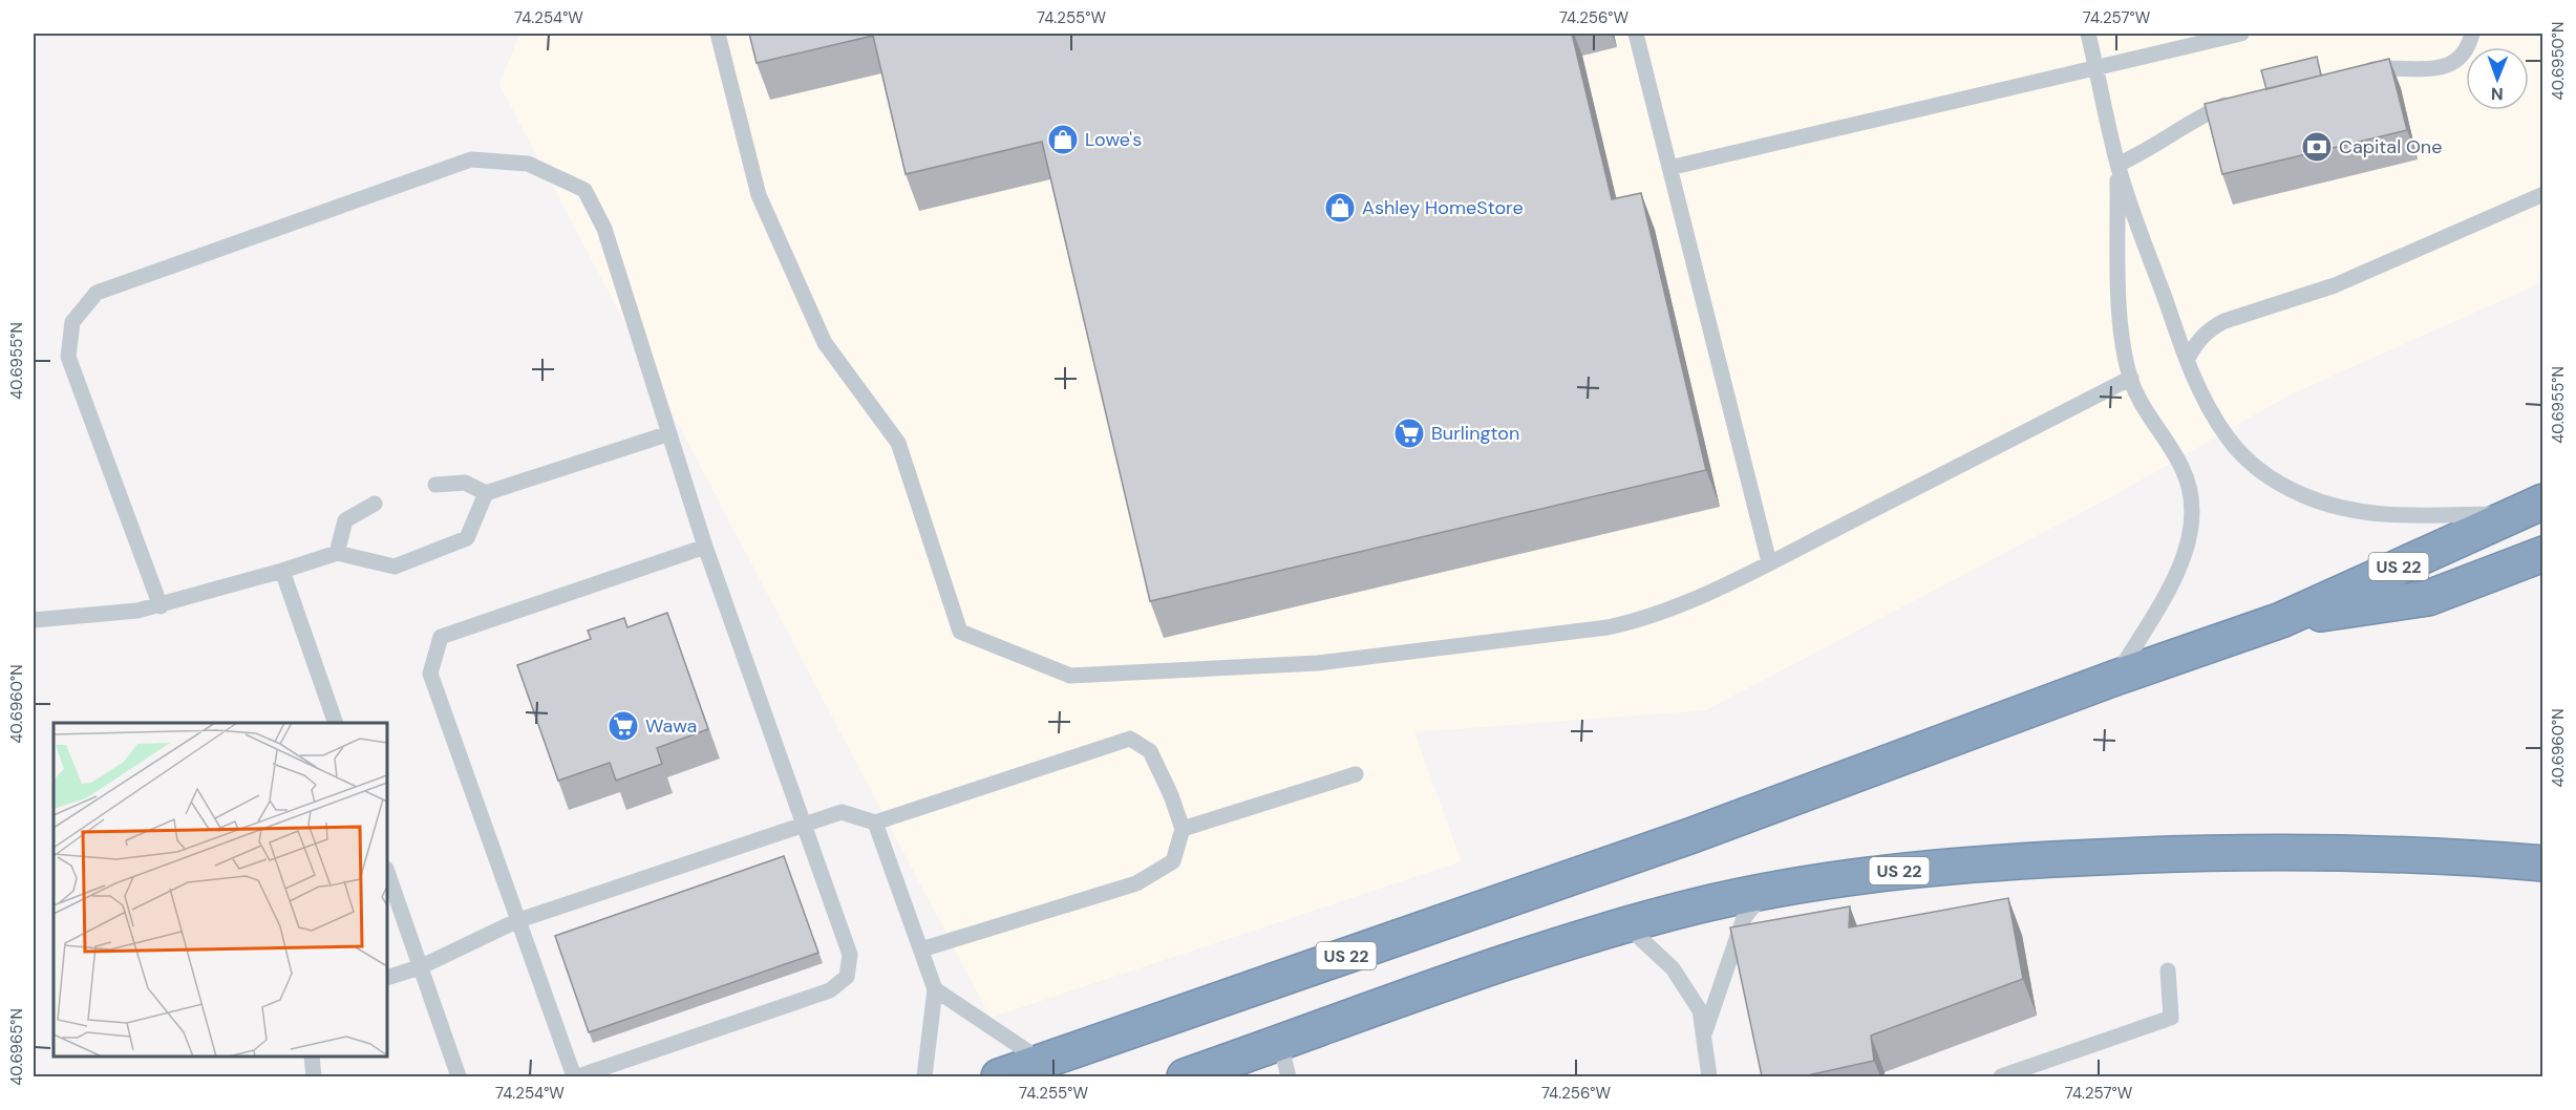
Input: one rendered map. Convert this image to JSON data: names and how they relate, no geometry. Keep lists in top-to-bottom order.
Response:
{
  "streets": {
    "highway": ["US 22"]
  },
  "places": {
    "shop": ["Lowe's", "Ashley HomeStore"],
    "bank": ["Capital One"],
    "supermarket": ["Burlington", "Wawa"]
  },
  "north": "bottom",
  "coordinates": [
    "74.254°W",
    "74.255°W",
    "74.256°W",
    "74.257°W",
    "40.6950°N",
    "40.6955°N",
    "40.6960°N",
    "40.6965°N"
  ]
}
